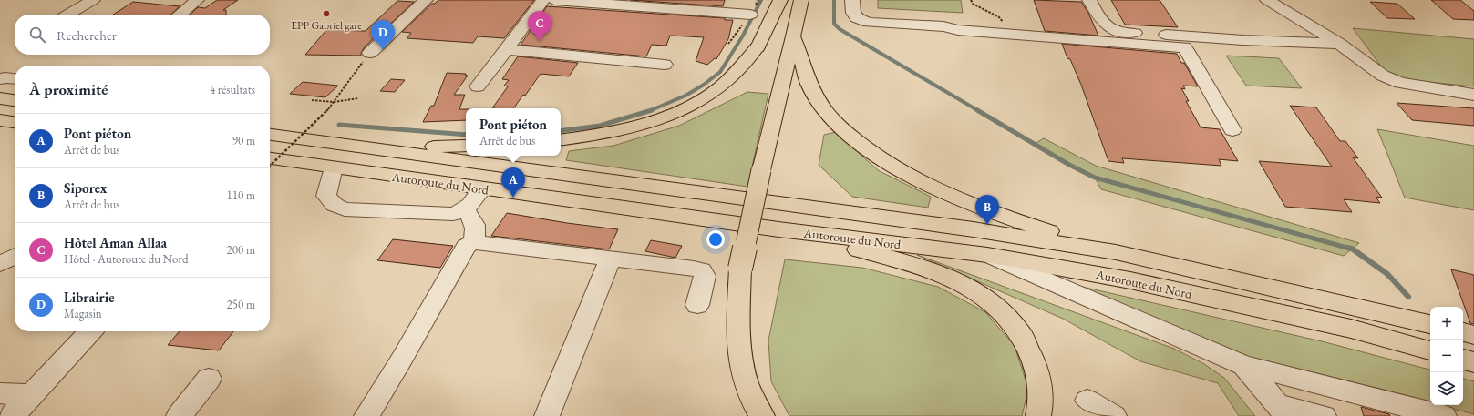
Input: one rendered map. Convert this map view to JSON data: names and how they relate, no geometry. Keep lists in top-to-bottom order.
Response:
{
  "streets": {
    "main road": ["Autoroute du Nord"]
  },
  "places": ["EPP Gabriel gare"],
  "page": {
    "pins": [
      "C",
      "D",
      "A",
      "B"
    ],
    "search": "Rechercher",
    "heading": ["À proximité", "4 résultats"],
    "popup": ["Pont piéton", "Arrêt de bus"],
    "list": [
      {
        "mark": "A",
        "name": "Pont piéton",
        "note": "Arrêt de bus",
        "value": "90 m"
      },
      {
        "mark": "B",
        "name": "Siporex",
        "note": "Arrêt de bus",
        "value": "110 m"
      },
      {
        "mark": "C",
        "name": "Hôtel Aman Allaa",
        "note": "Hôtel · Autoroute du Nord",
        "value": "200 m"
      },
      {
        "mark": "D",
        "name": "Librairie",
        "note": "Magasin",
        "value": "250 m"
      }
    ],
    "map_buttons": ["+", "−"]
  }
}
